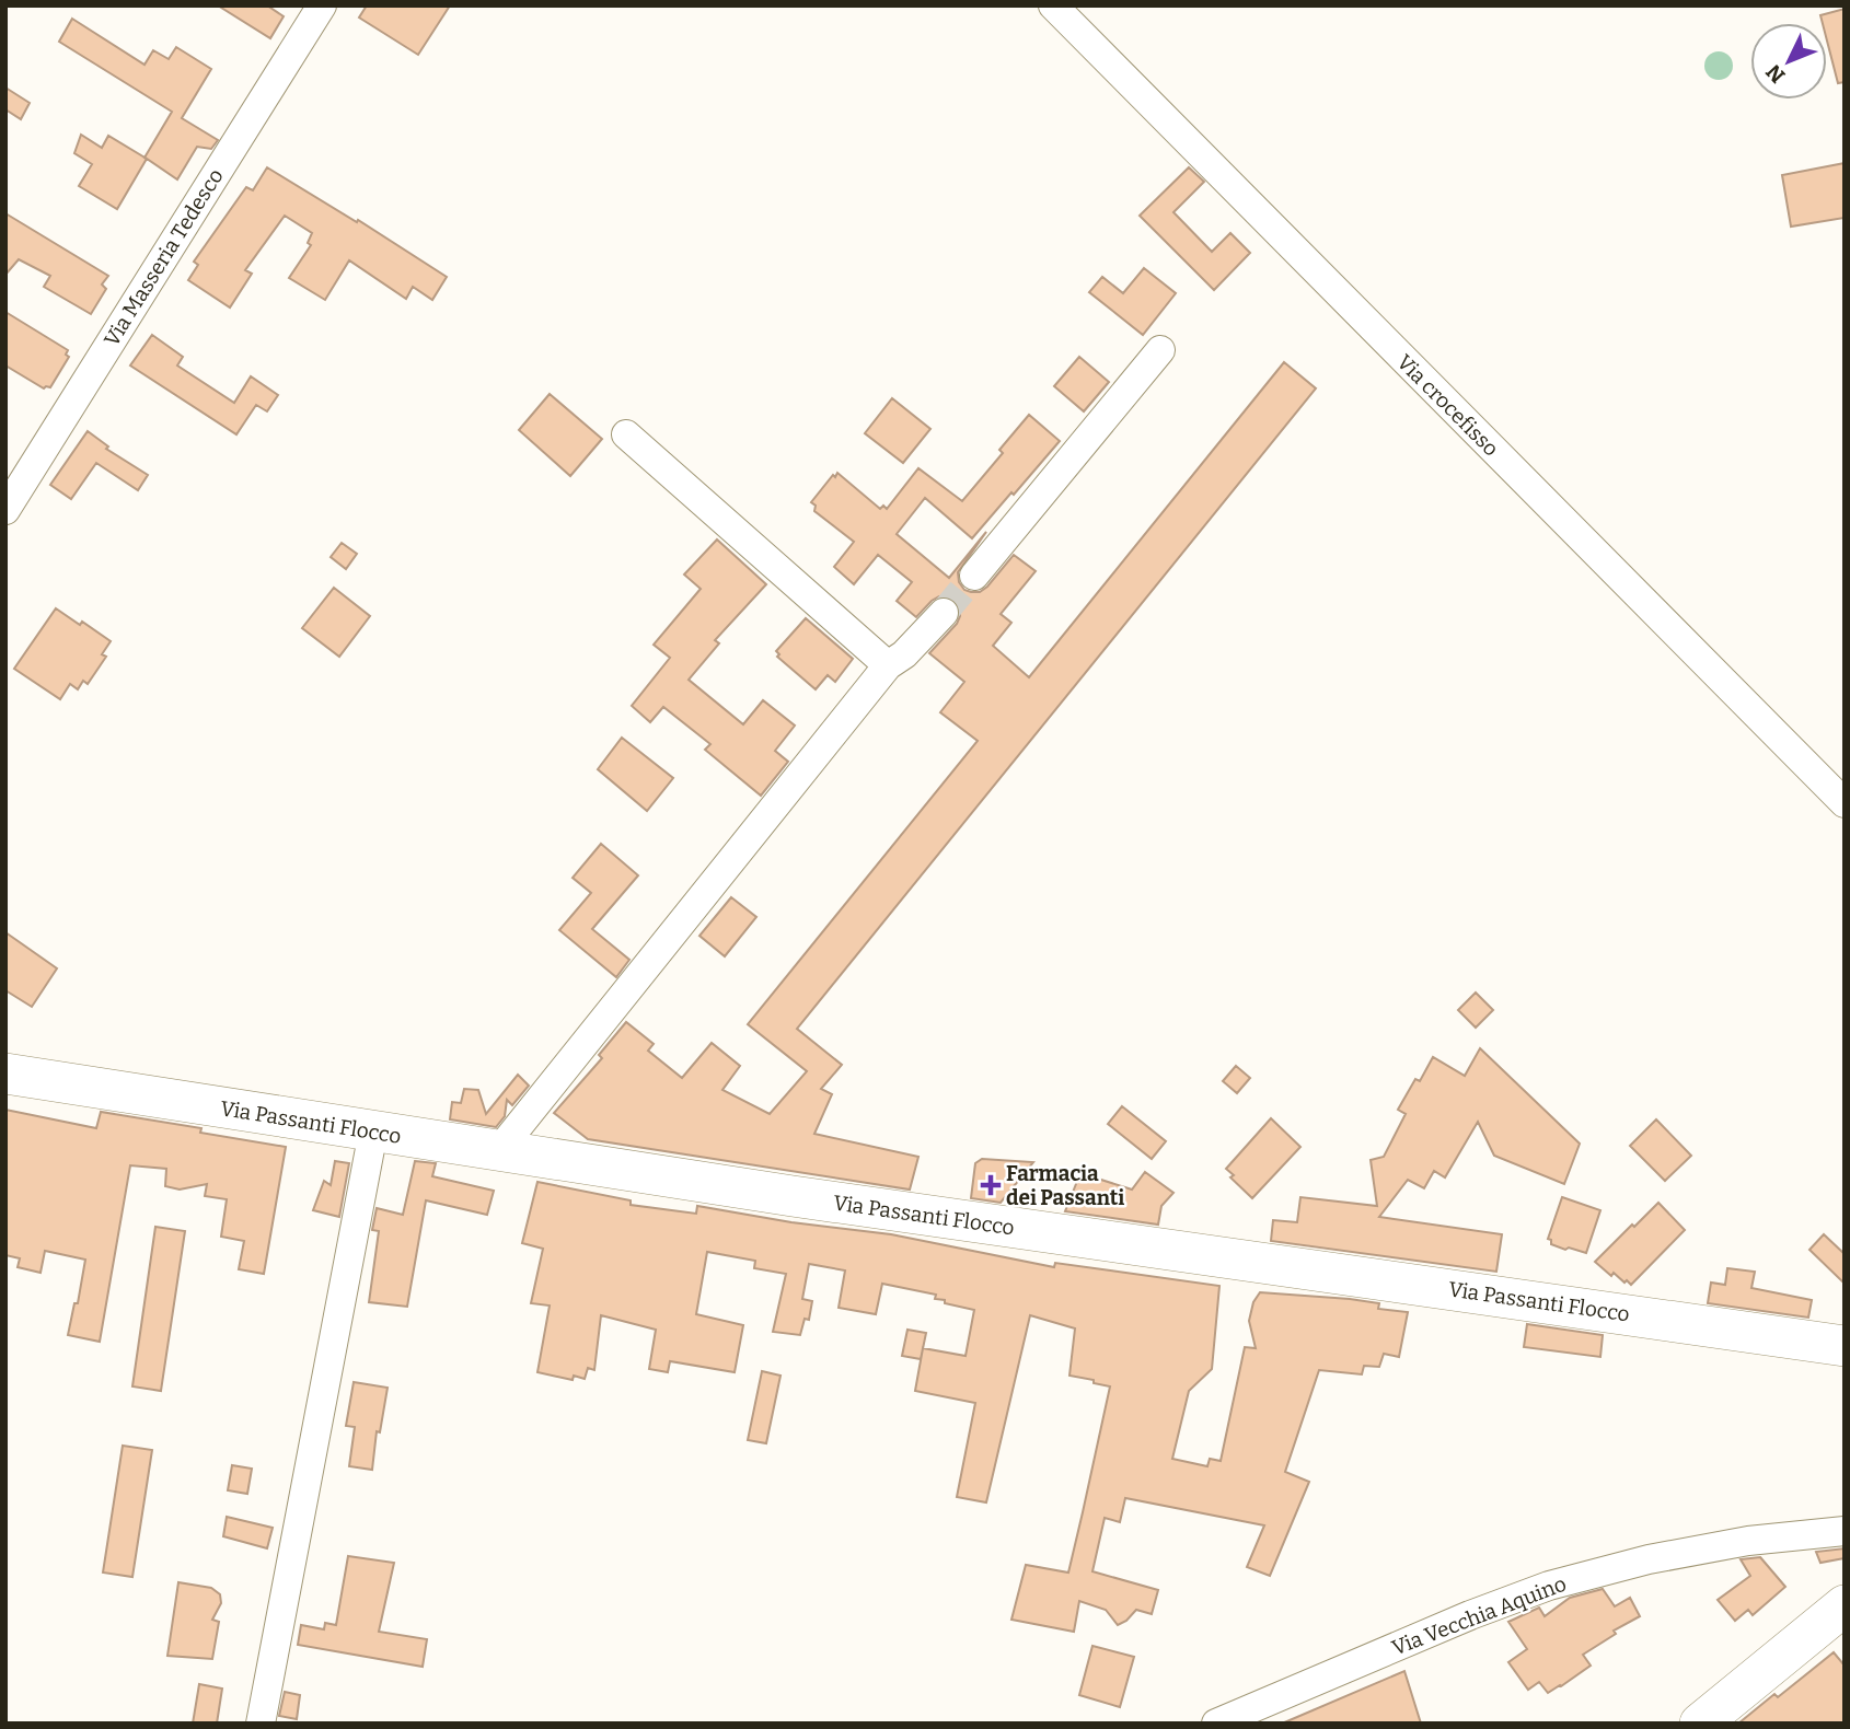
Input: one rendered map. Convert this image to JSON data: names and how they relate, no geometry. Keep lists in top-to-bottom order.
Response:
{
  "streets": {
    "main road": ["Via Passanti Flocco"],
    "street": ["Via Masseria Tedesco", "Via crocefisso", "Via Vecchia Aquino"]
  },
  "places": {
    "health": ["Farmacia dei Passanti"]
  },
  "north": "bottom left"
}
